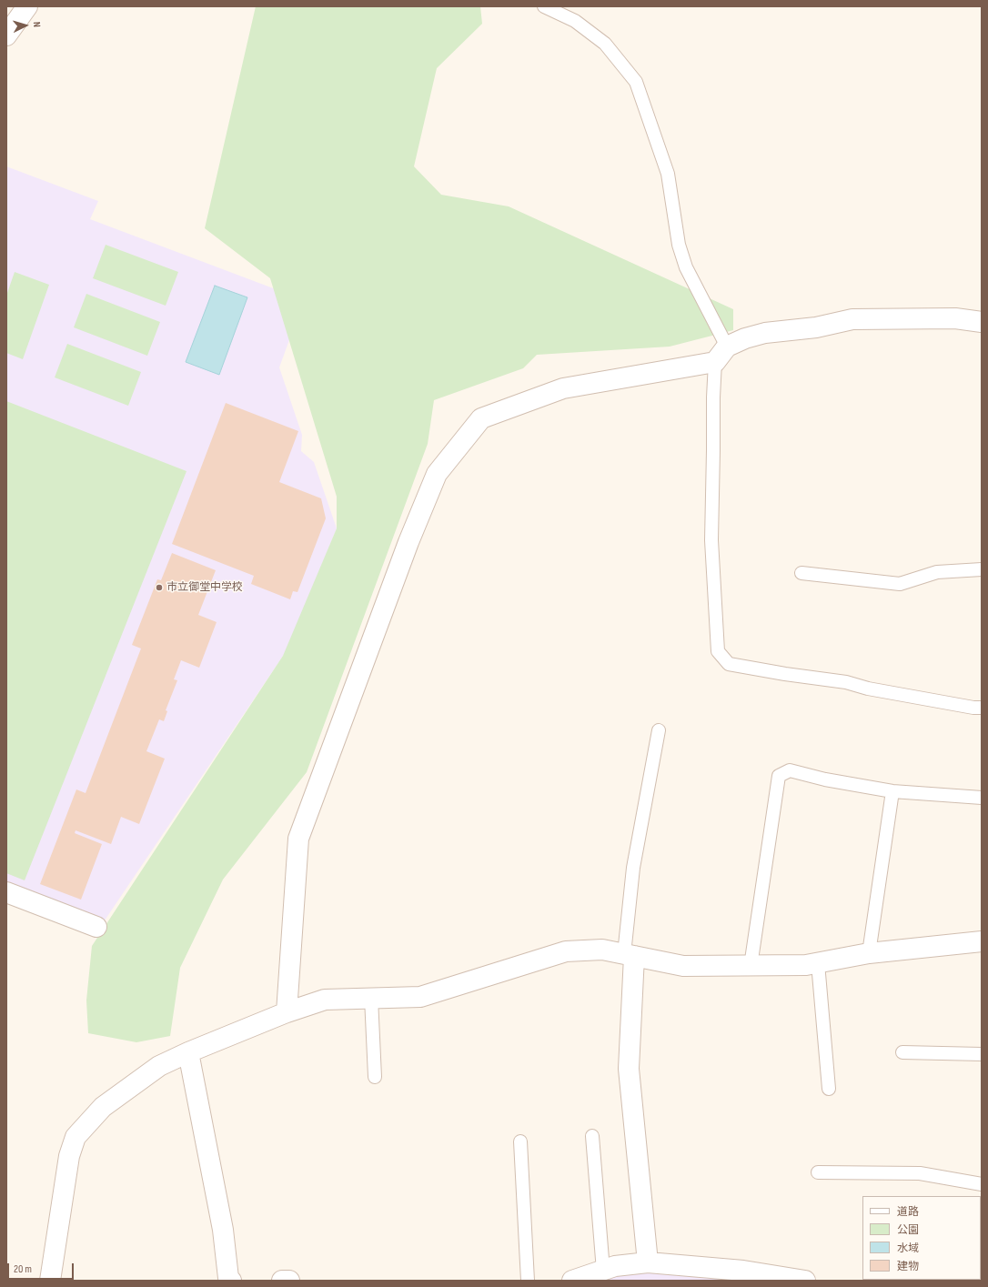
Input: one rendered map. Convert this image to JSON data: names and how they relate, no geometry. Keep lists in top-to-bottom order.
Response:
{
  "places": ["市立御堂中学校"],
  "legend": [
    "道路",
    "公園",
    "水域",
    "建物"
  ],
  "scale_bar": "20 m",
  "north": "right"
}
